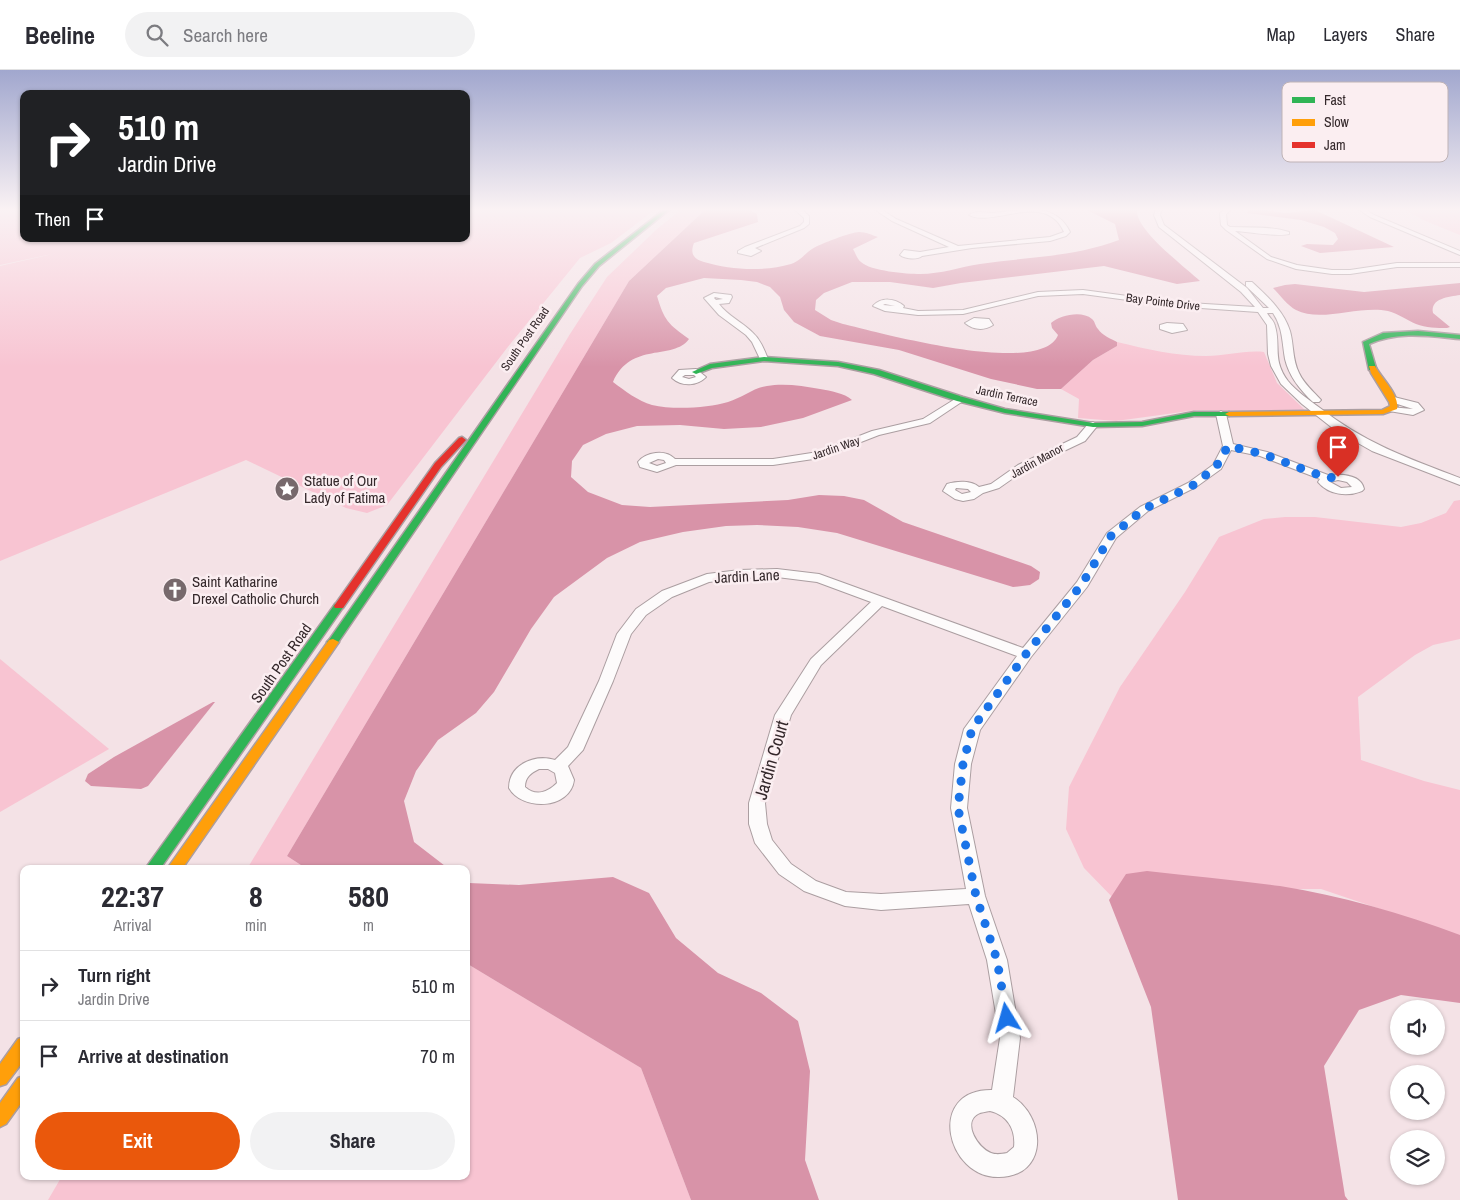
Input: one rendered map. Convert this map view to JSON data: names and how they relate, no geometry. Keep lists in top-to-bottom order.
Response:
{
  "streets": {
    "street": [
      "Bay Pointe Drive",
      "South Post Road",
      "Jardin Terrace",
      "Jardin Way",
      "Jardin Manor",
      "Jardin Lane",
      "Jardin Court"
    ]
  },
  "crossings": [
    ["Jardin Terrace", "Jardin Way"],
    ["Jardin Terrace", "Jardin Manor"],
    ["Jardin Lane", "Jardin Court"]
  ],
  "places": {
    "place": ["Statue of Our Lady of Fatima"],
    "church": ["Saint Katharine Drexel Catholic Church"]
  },
  "legend": ["Fast", "Slow", "Jam"],
  "page": {
    "header": "Beeline",
    "search": "Search here",
    "nav": ["Map", "Layers", "Share"],
    "turn": ["510 m", "Jardin Drive"],
    "then": "Then",
    "eta": [
      "22:37",
      "Arrival",
      "8",
      "min",
      "580",
      "m"
    ],
    "list": [
      {
        "name": "Turn right",
        "note": "Jardin Drive",
        "value": "510 m"
      },
      {
        "name": "Arrive at destination",
        "value": "70 m"
      }
    ],
    "buttons": ["Exit", "Share"]
  }
}
